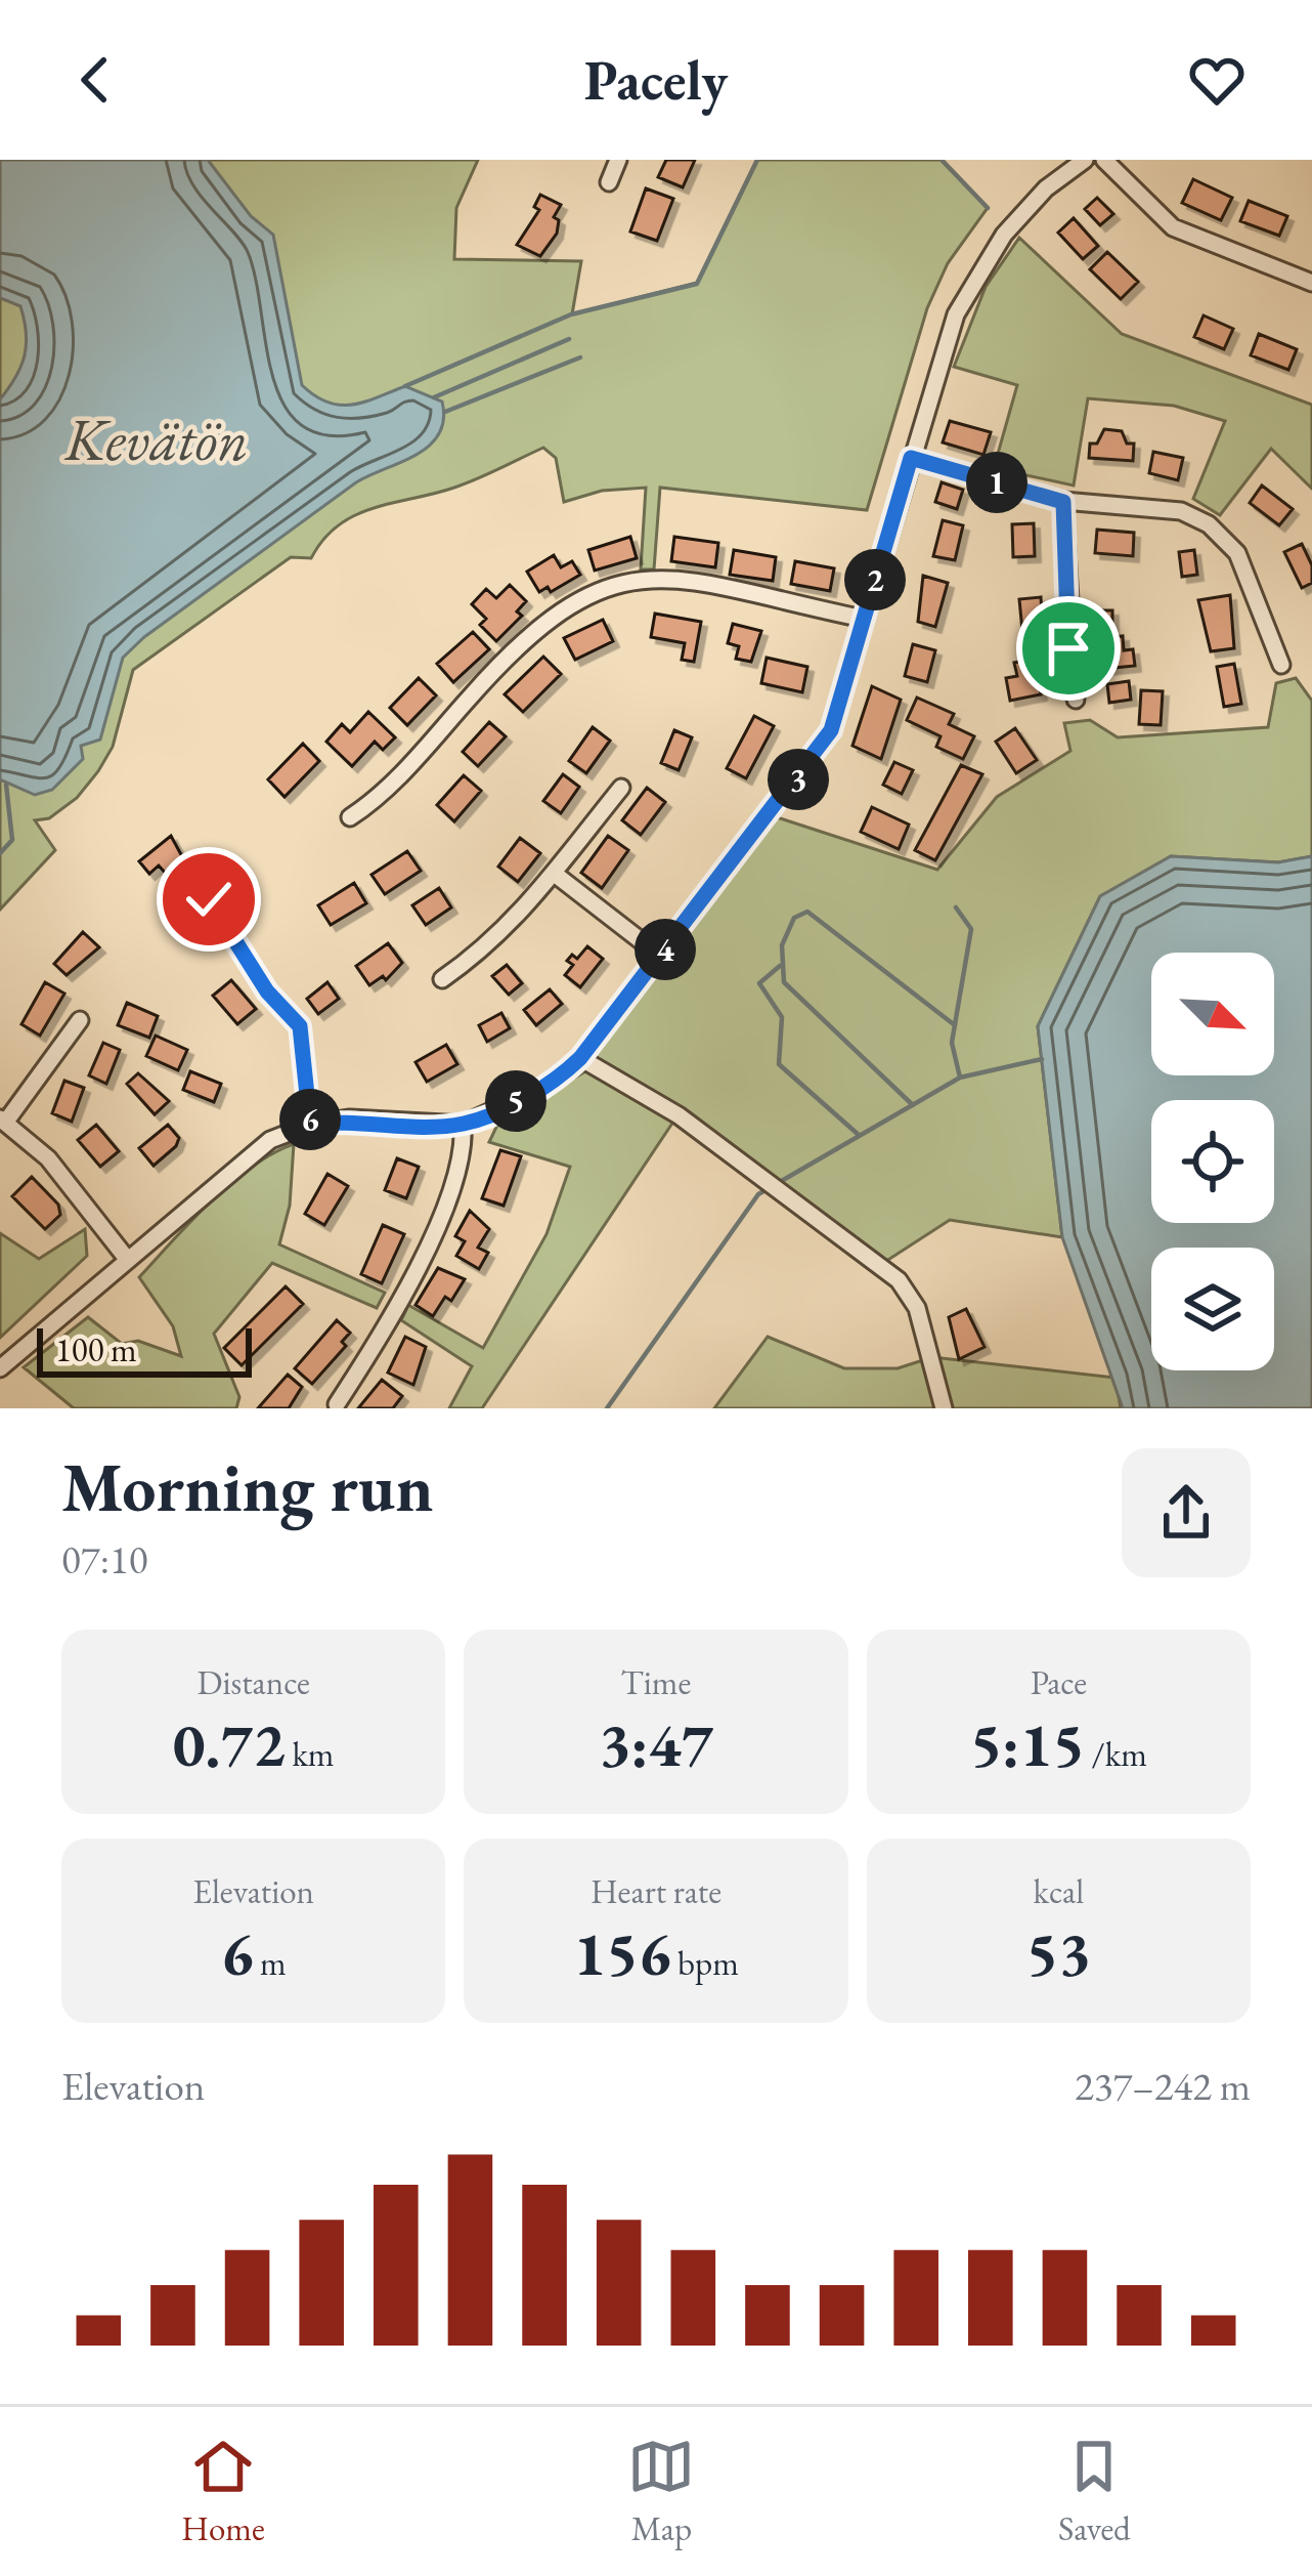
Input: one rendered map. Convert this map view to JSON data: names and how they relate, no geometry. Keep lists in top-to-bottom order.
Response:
{
  "water": ["Kevätön"],
  "scale_bar": "100 m",
  "north": "bottom right",
  "page": {
    "header": "Pacely",
    "pins": [
      "1",
      "2",
      "3",
      "4",
      "5",
      "6"
    ],
    "scale": "100 m",
    "heading": ["Morning run", "07:10"],
    "stats": [
      ["Distance", "0.72 km"],
      ["Time", "3:47"],
      ["Pace", "5:15 /km"],
      ["Elevation", "6 m"],
      ["Heart rate", "156 bpm"],
      ["kcal", "53"]
    ],
    "chart": ["Elevation", "237–242 m"],
    "tabs": ["Home", "Map", "Saved"]
  }
}
